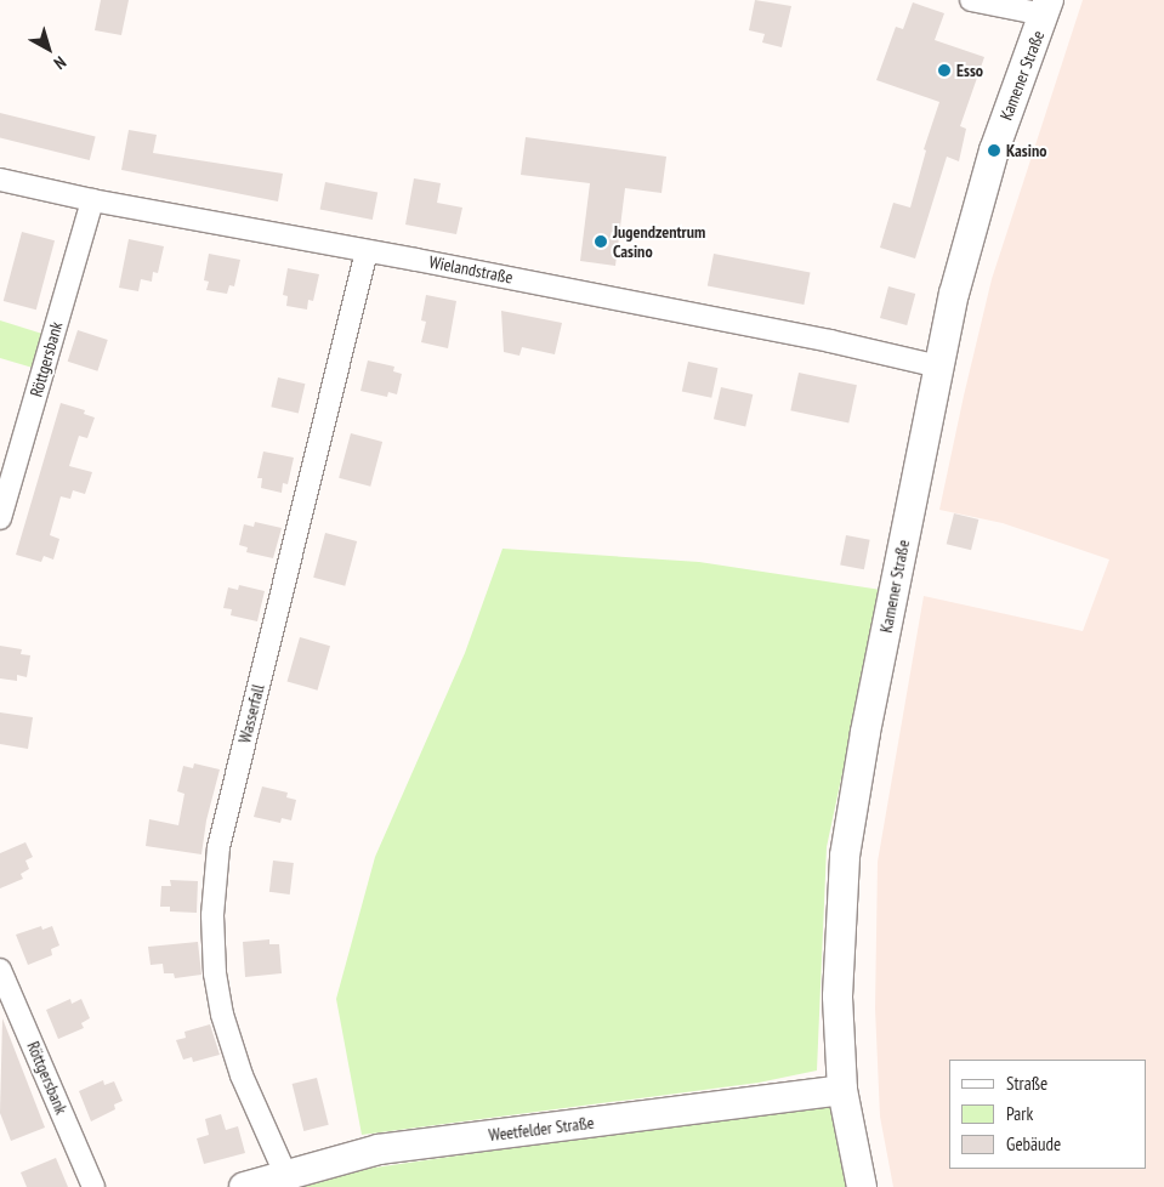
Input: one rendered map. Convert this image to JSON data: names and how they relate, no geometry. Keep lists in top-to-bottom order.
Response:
{
  "streets": {
    "main road": ["Kamener Straße", "Weetfelder Straße"],
    "street": ["Wielandstraße", "Röttgersbank", "Wasserfall"]
  },
  "crossings": [
    ["Kamener Straße", "Wielandstraße"],
    ["Kamener Straße", "Weetfelder Straße"],
    ["Wielandstraße", "Röttgersbank"],
    ["Wielandstraße", "Wasserfall"],
    ["Wasserfall", "Weetfelder Straße"]
  ],
  "places": ["Esso", "Kasino", "Jugendzentrum Casino"],
  "legend": ["Straße", "Park", "Gebäude"],
  "north": "bottom right"
}
